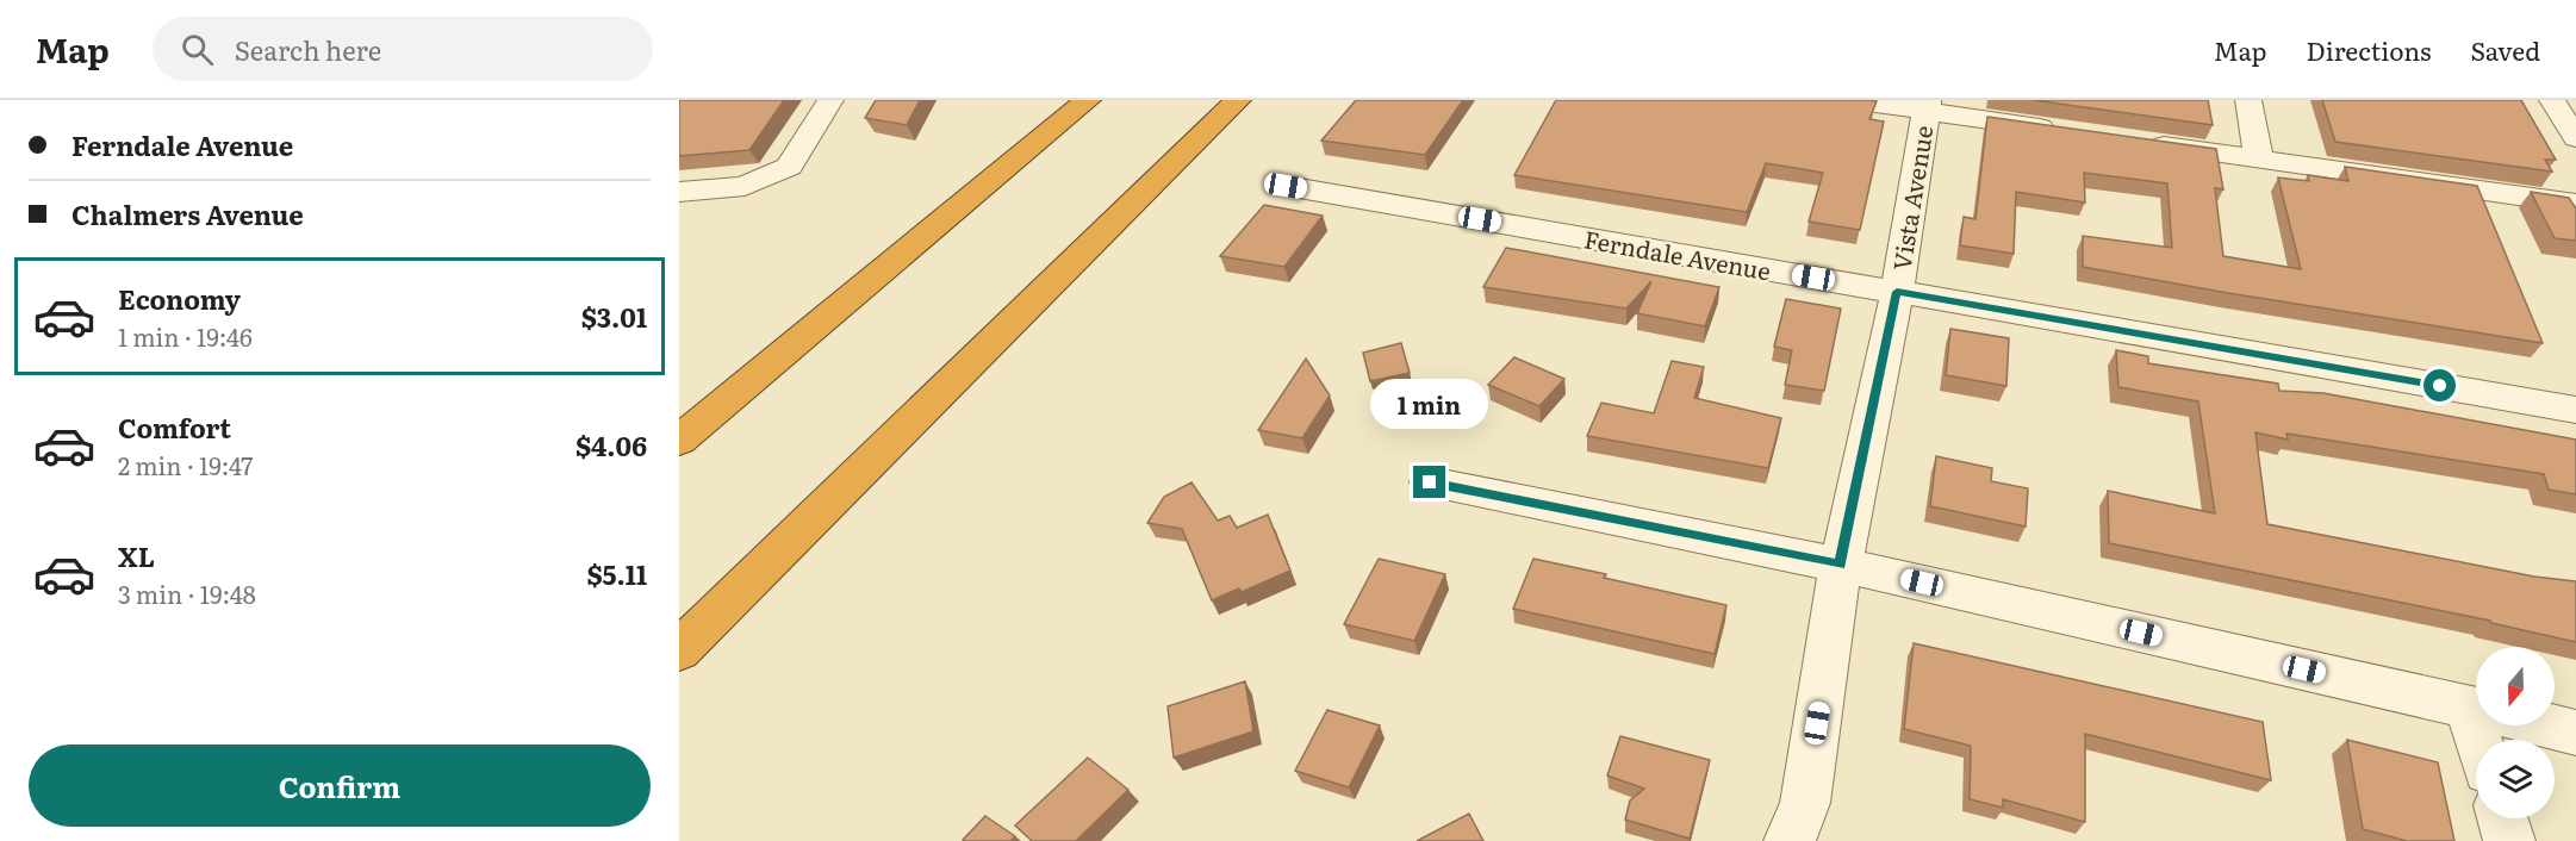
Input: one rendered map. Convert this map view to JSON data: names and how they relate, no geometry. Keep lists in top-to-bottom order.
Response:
{
  "streets": {
    "street": ["Vista Avenue", "Ferndale Avenue"]
  },
  "crossings": [
    ["Vista Avenue", "Ferndale Avenue"]
  ],
  "north": "bottom",
  "page": {
    "header": "Map",
    "search": "Search here",
    "nav": ["Map", "Directions", "Saved"],
    "banner": ["Ferndale Avenue", "Chalmers Avenue"],
    "list": [
      {
        "name": "Economy",
        "note": "1 min · 19:46",
        "value": "$3.01"
      },
      {
        "name": "Comfort",
        "note": "2 min · 19:47",
        "value": "$4.06"
      },
      {
        "name": "XL",
        "note": "3 min · 19:48",
        "value": "$5.11"
      }
    ],
    "bubble": "1 min",
    "buttons": "Confirm"
  }
}
